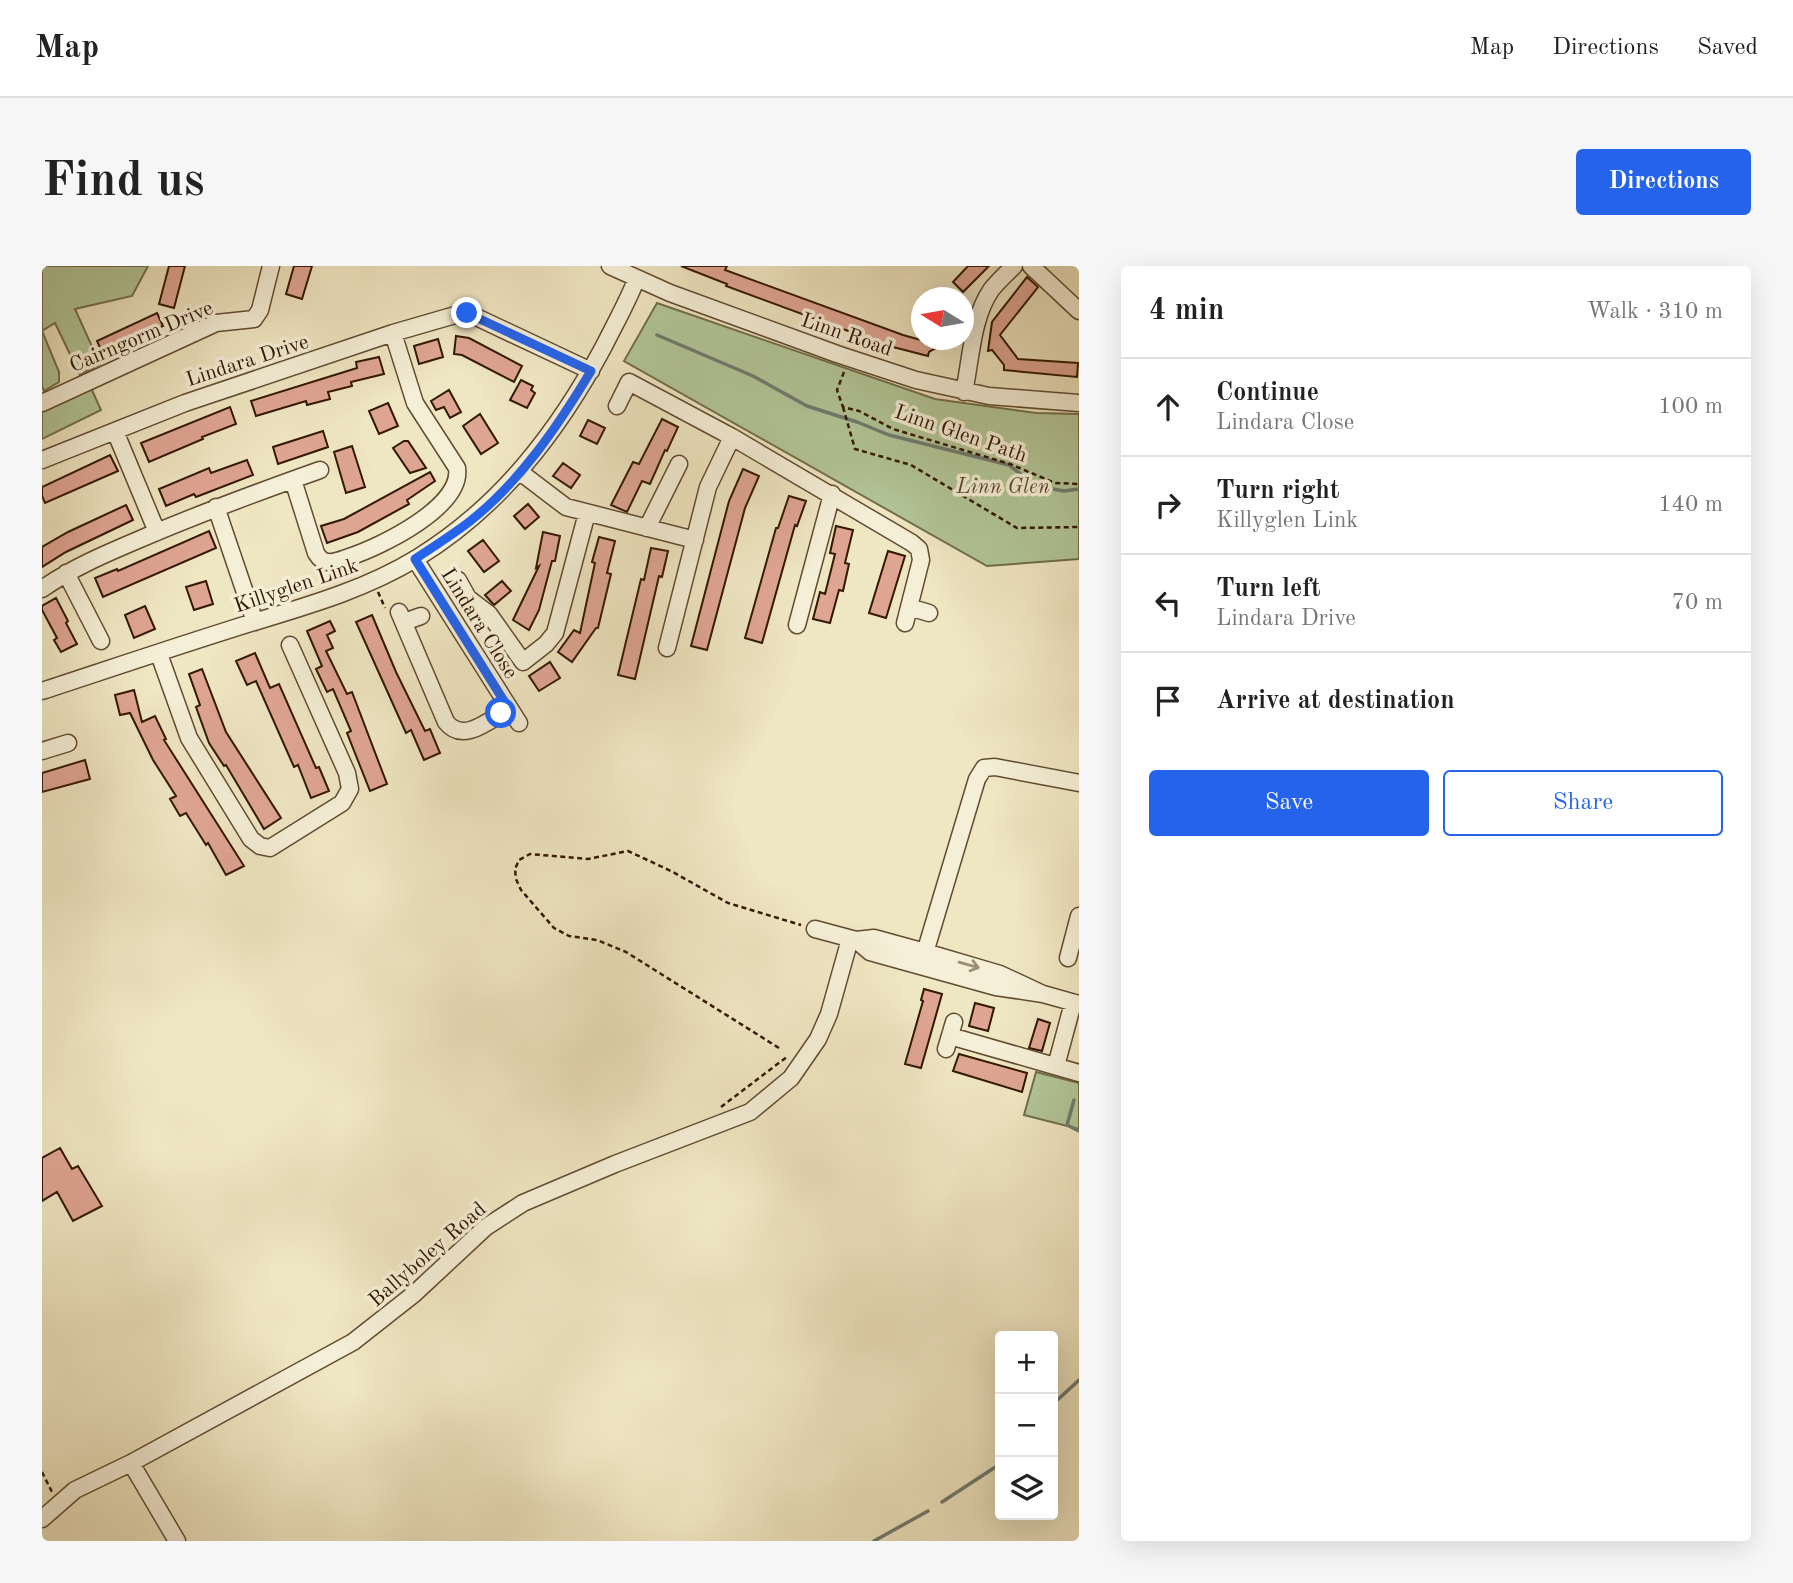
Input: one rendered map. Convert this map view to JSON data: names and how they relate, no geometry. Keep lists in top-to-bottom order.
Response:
{
  "streets": {
    "street": [
      "Linn Road",
      "Cairngorm Drive",
      "Lindara Drive",
      "Killyglen Link",
      "Lindara Close",
      "Ballyboley Road"
    ],
    "path": ["Linn Glen Path"]
  },
  "crossings": [
    ["Linn Road", "Killyglen Link"],
    ["Lindara Drive", "Killyglen Link"],
    ["Killyglen Link", "Lindara Close"]
  ],
  "parks": ["Linn Glen"],
  "north": "left",
  "page": {
    "header": "Map",
    "nav": ["Map", "Directions", "Saved"],
    "buttons": [
      "Directions",
      ["Save", "Share"]
    ],
    "title": "Find us",
    "heading": ["4 min", "Walk · 310 m"],
    "list": [
      ["Continue", "Lindara Close", "100 m"],
      ["Turn right", "Killyglen Link", "140 m"],
      ["Turn left", "Lindara Drive", "70 m"],
      "Arrive at destination"
    ],
    "map_buttons": ["+", "−"]
  }
}
